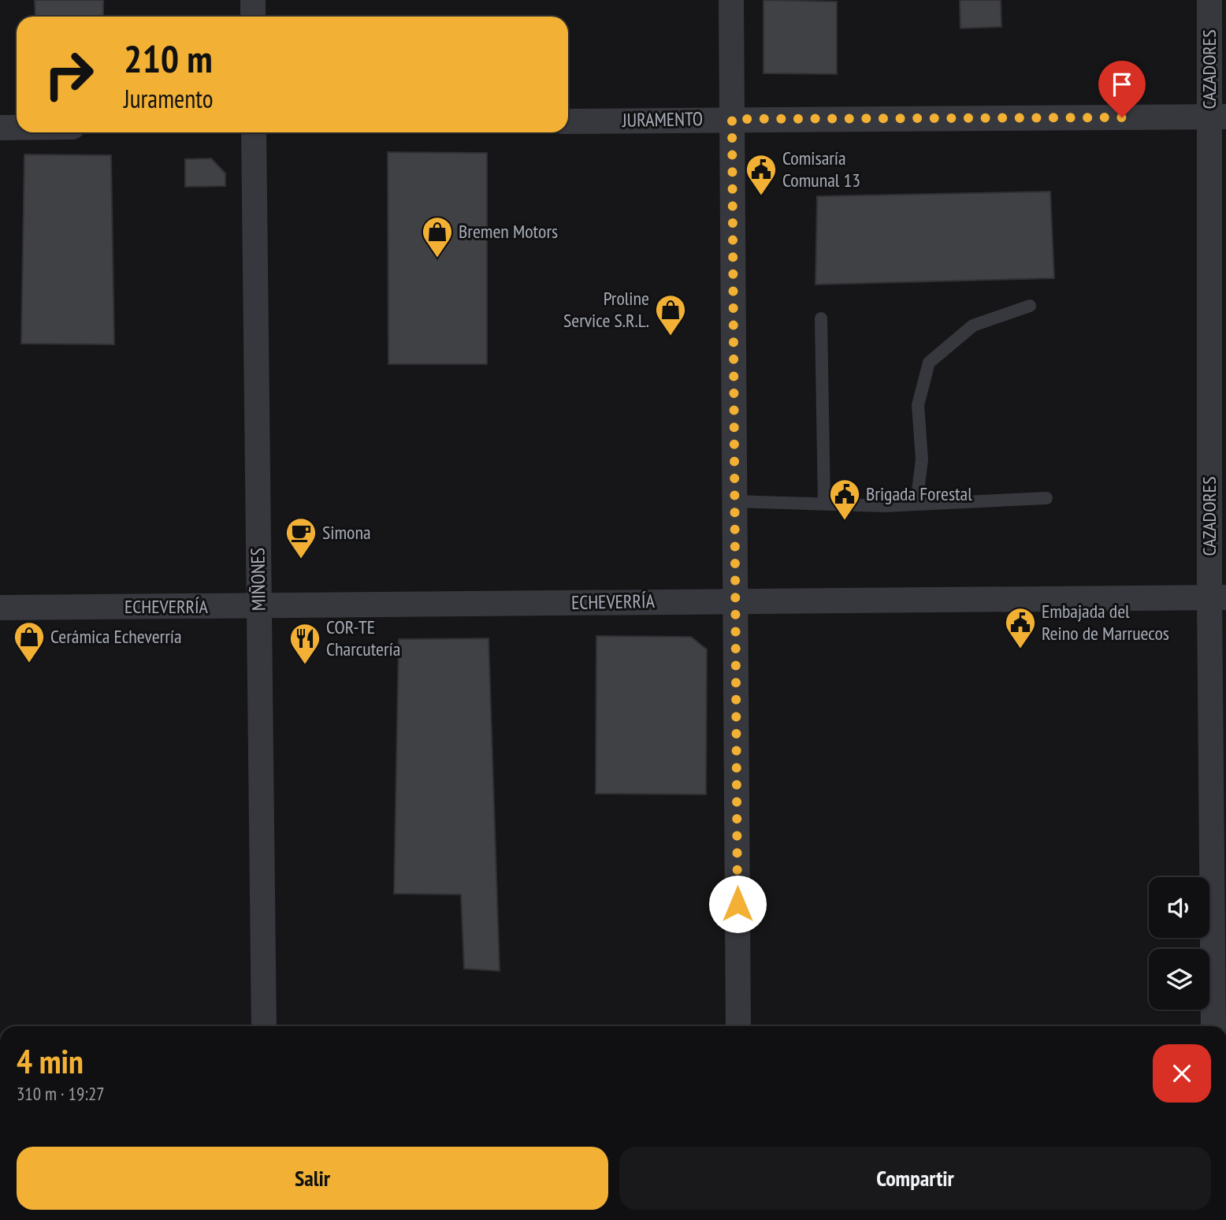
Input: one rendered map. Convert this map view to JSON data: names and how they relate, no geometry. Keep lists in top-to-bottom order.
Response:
{
  "streets": {
    "street": [
      "CAZADORES",
      "JURAMENTO",
      "MIÑONES",
      "ECHEVERRÍA"
    ]
  },
  "crossings": [
    ["CAZADORES", "JURAMENTO"],
    ["CAZADORES", "ECHEVERRÍA"],
    ["MIÑONES", "ECHEVERRÍA"]
  ],
  "places": {
    "public building": ["Comisaría Comunal 13", "Brigada Forestal", "Embajada del Reino de Marruecos"],
    "shop": ["Bremen Motors", "Proline Service S.R.L.", "Cerámica Echeverría"],
    "cafe": ["Simona"],
    "restaurant": ["COR-TE Charcutería"]
  },
  "page": {
    "turn": ["210 m", "Juramento"],
    "heading": ["4 min", "310 m · 19:27"],
    "buttons": ["Salir", "Compartir"]
  }
}
